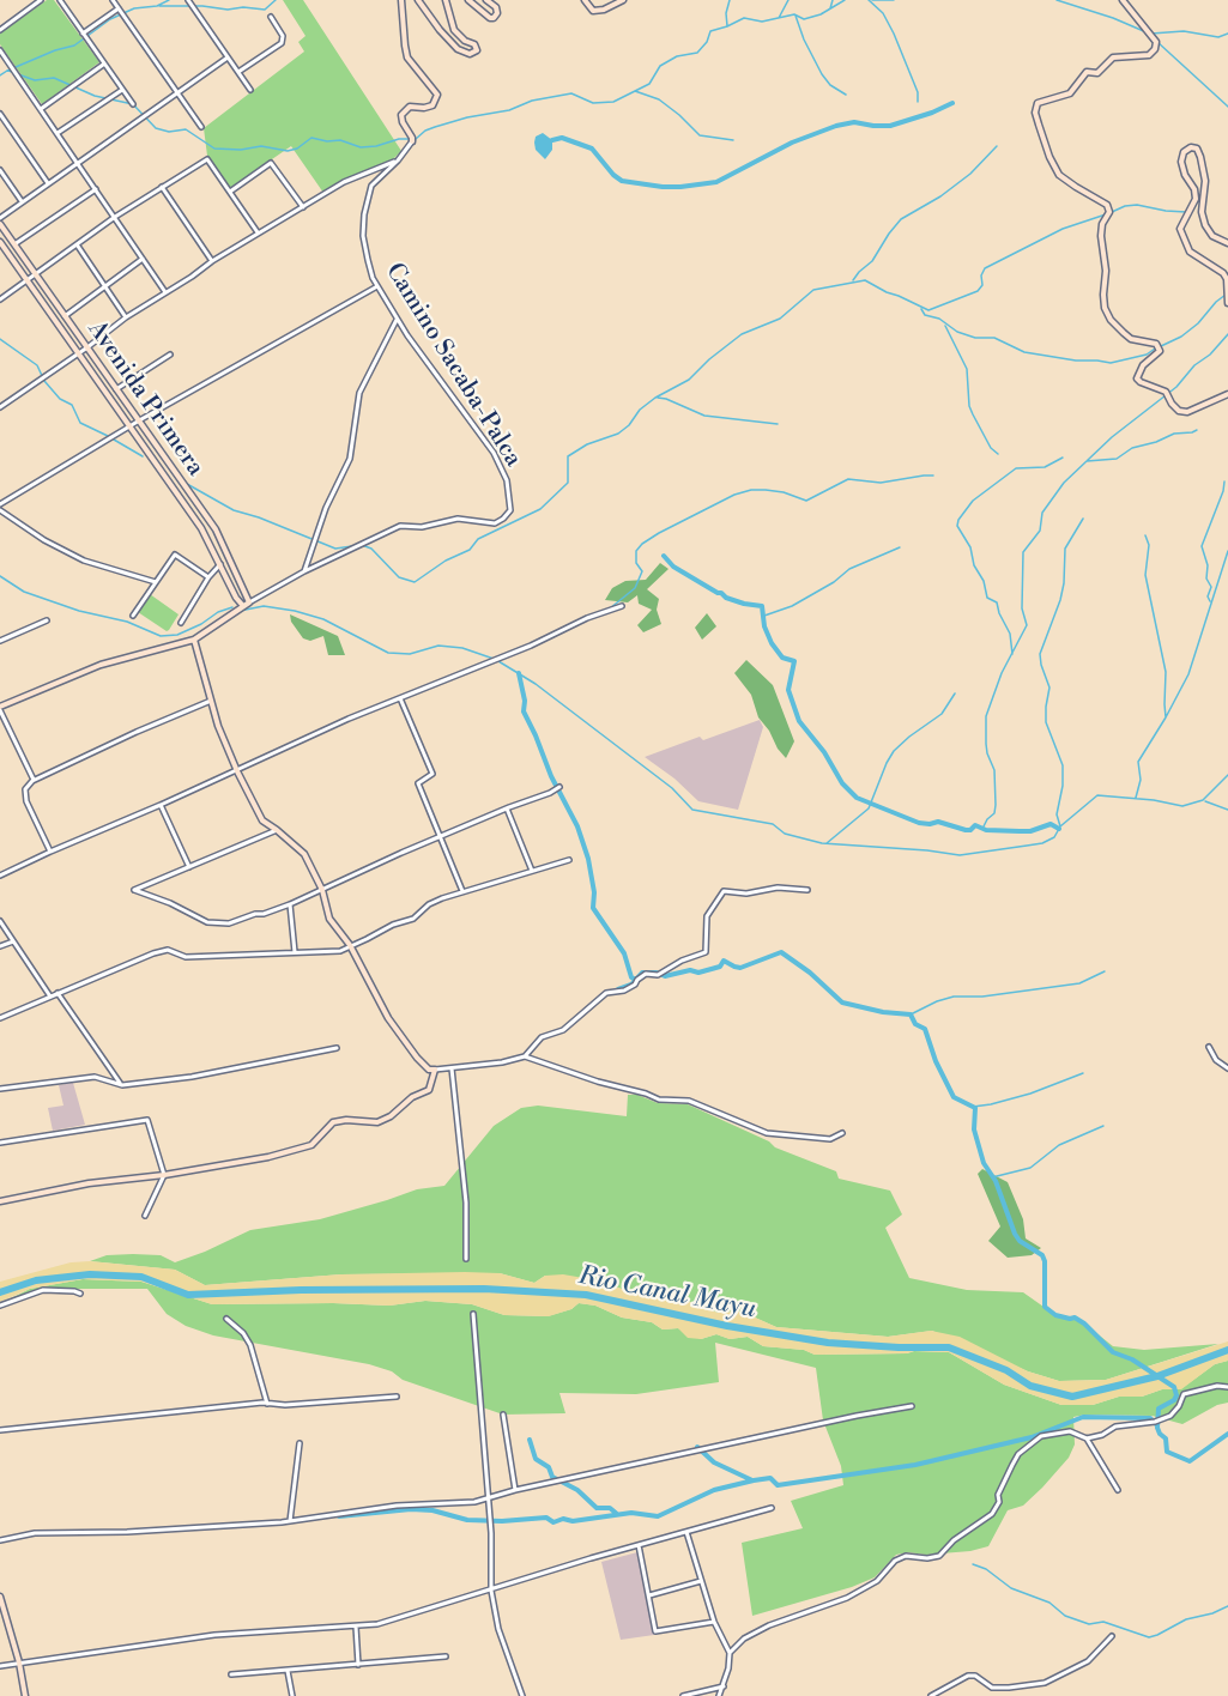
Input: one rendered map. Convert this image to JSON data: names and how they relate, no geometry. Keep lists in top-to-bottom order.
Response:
{
  "streets": {
    "street": ["Camino Sacaba-Palca", "Avenida Primera"]
  },
  "crossings": [
    ["Camino Sacaba-Palca", "Avenida Primera"]
  ],
  "water": ["Rio Canal Mayu"]
}
